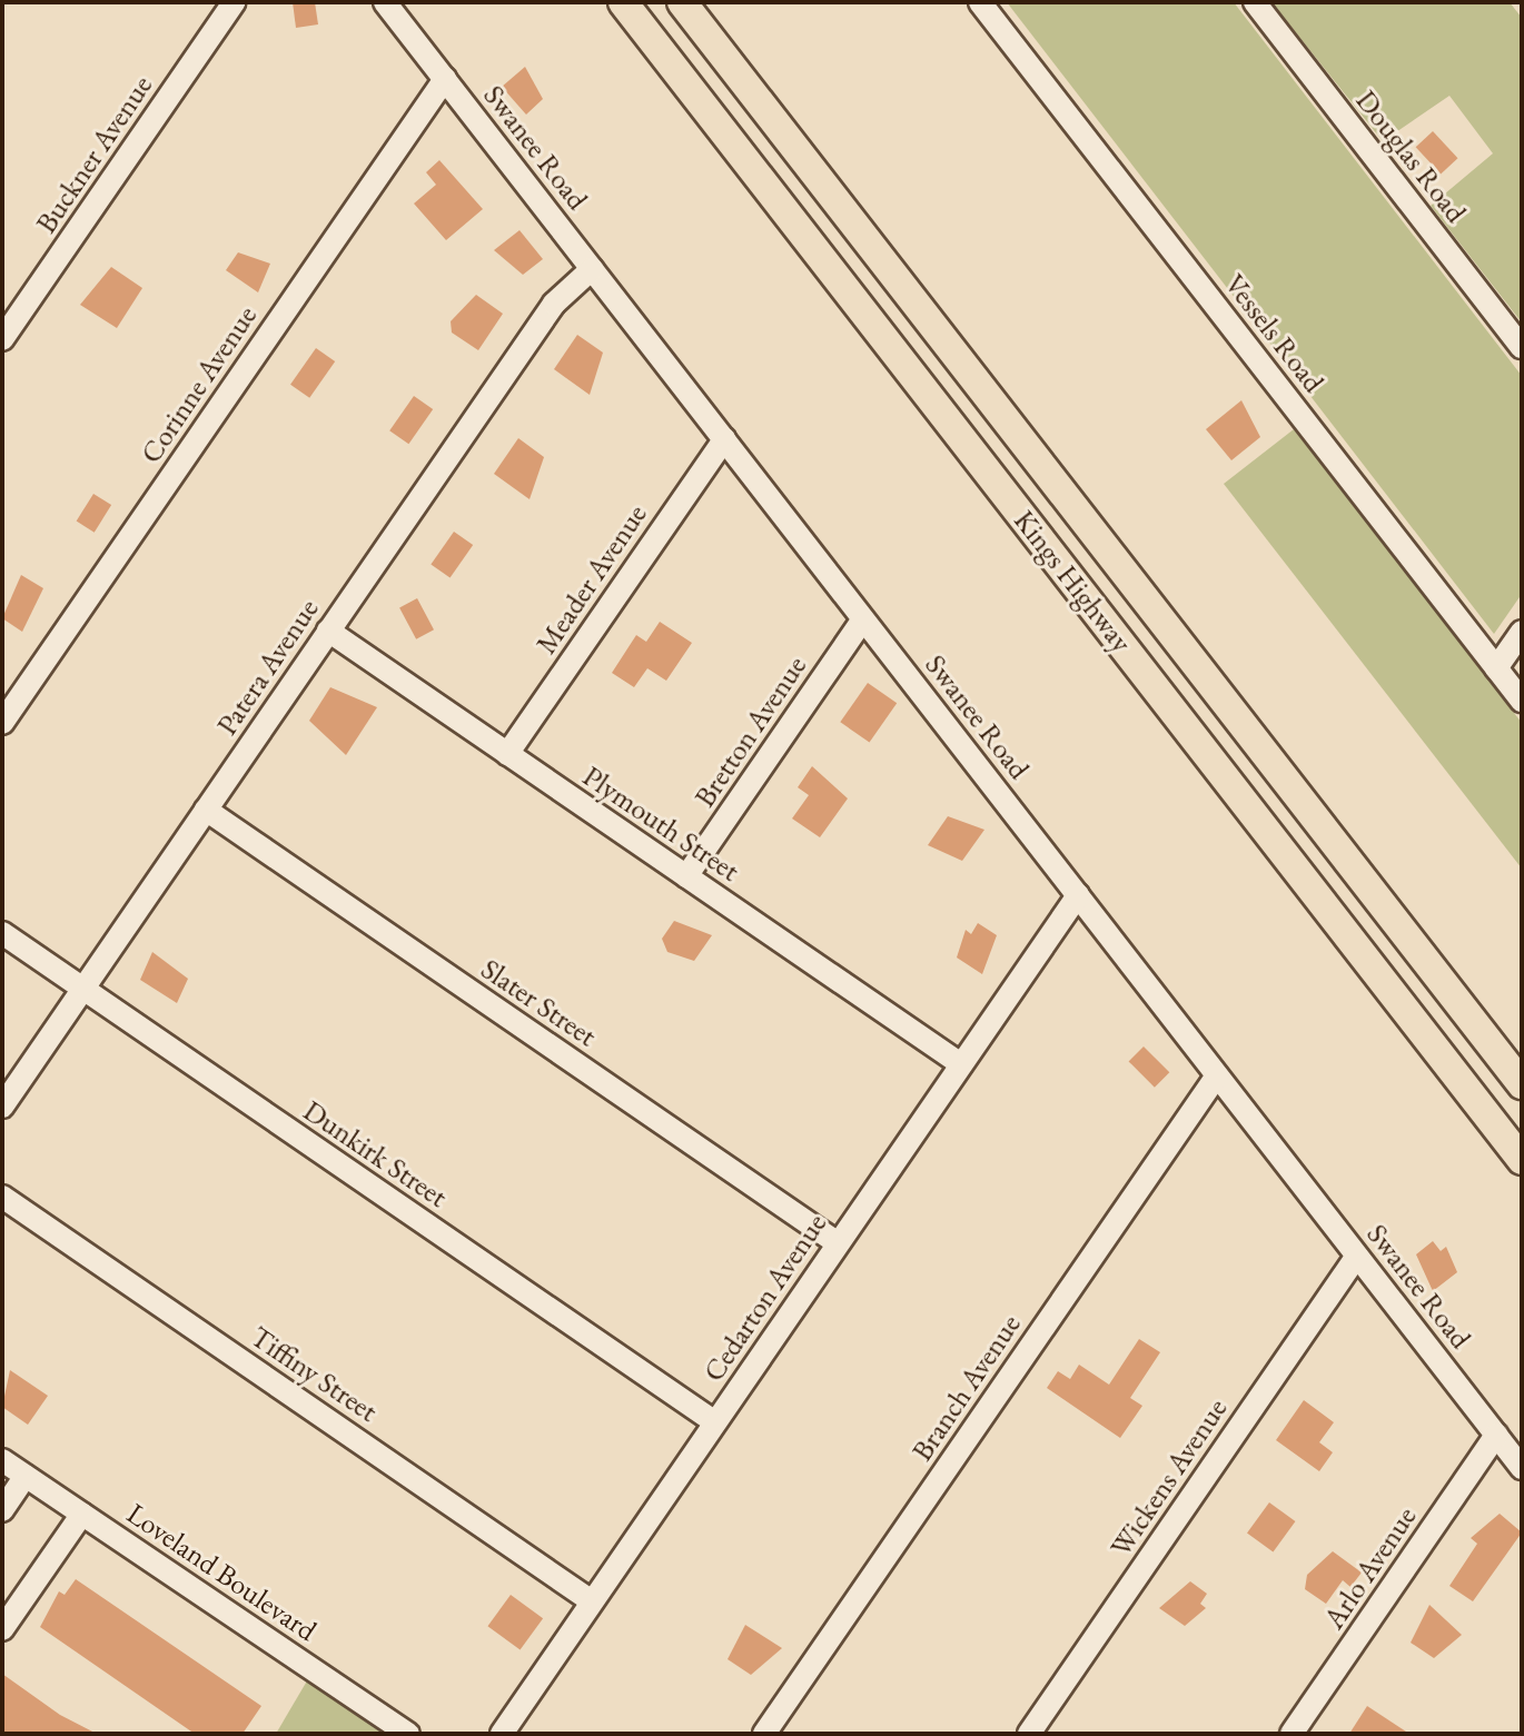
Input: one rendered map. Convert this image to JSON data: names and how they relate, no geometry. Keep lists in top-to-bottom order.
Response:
{
  "streets": {
    "main road": ["Kings Highway"],
    "street": [
      "Swanee Road",
      "Buckner Avenue",
      "Douglas Road",
      "Vessels Road",
      "Corinne Avenue",
      "Meader Avenue",
      "Patera Avenue",
      "Bretton Avenue",
      "Plymouth Street",
      "Slater Street",
      "Dunkirk Street",
      "Cedarton Avenue",
      "Tiffiny Street",
      "Branch Avenue",
      "Wickens Avenue",
      "Arlo Avenue",
      "Loveland Boulevard"
    ]
  },
  "crossings": [
    ["Swanee Road", "Corinne Avenue"],
    ["Swanee Road", "Meader Avenue"],
    ["Swanee Road", "Patera Avenue"],
    ["Swanee Road", "Bretton Avenue"],
    ["Swanee Road", "Cedarton Avenue"],
    ["Swanee Road", "Branch Avenue"],
    ["Swanee Road", "Wickens Avenue"],
    ["Swanee Road", "Arlo Avenue"],
    ["Meader Avenue", "Plymouth Street"],
    ["Patera Avenue", "Plymouth Street"],
    ["Patera Avenue", "Slater Street"],
    ["Patera Avenue", "Dunkirk Street"],
    ["Bretton Avenue", "Plymouth Street"],
    ["Plymouth Street", "Cedarton Avenue"],
    ["Slater Street", "Cedarton Avenue"],
    ["Dunkirk Street", "Cedarton Avenue"],
    ["Cedarton Avenue", "Tiffiny Street"]
  ]
}
